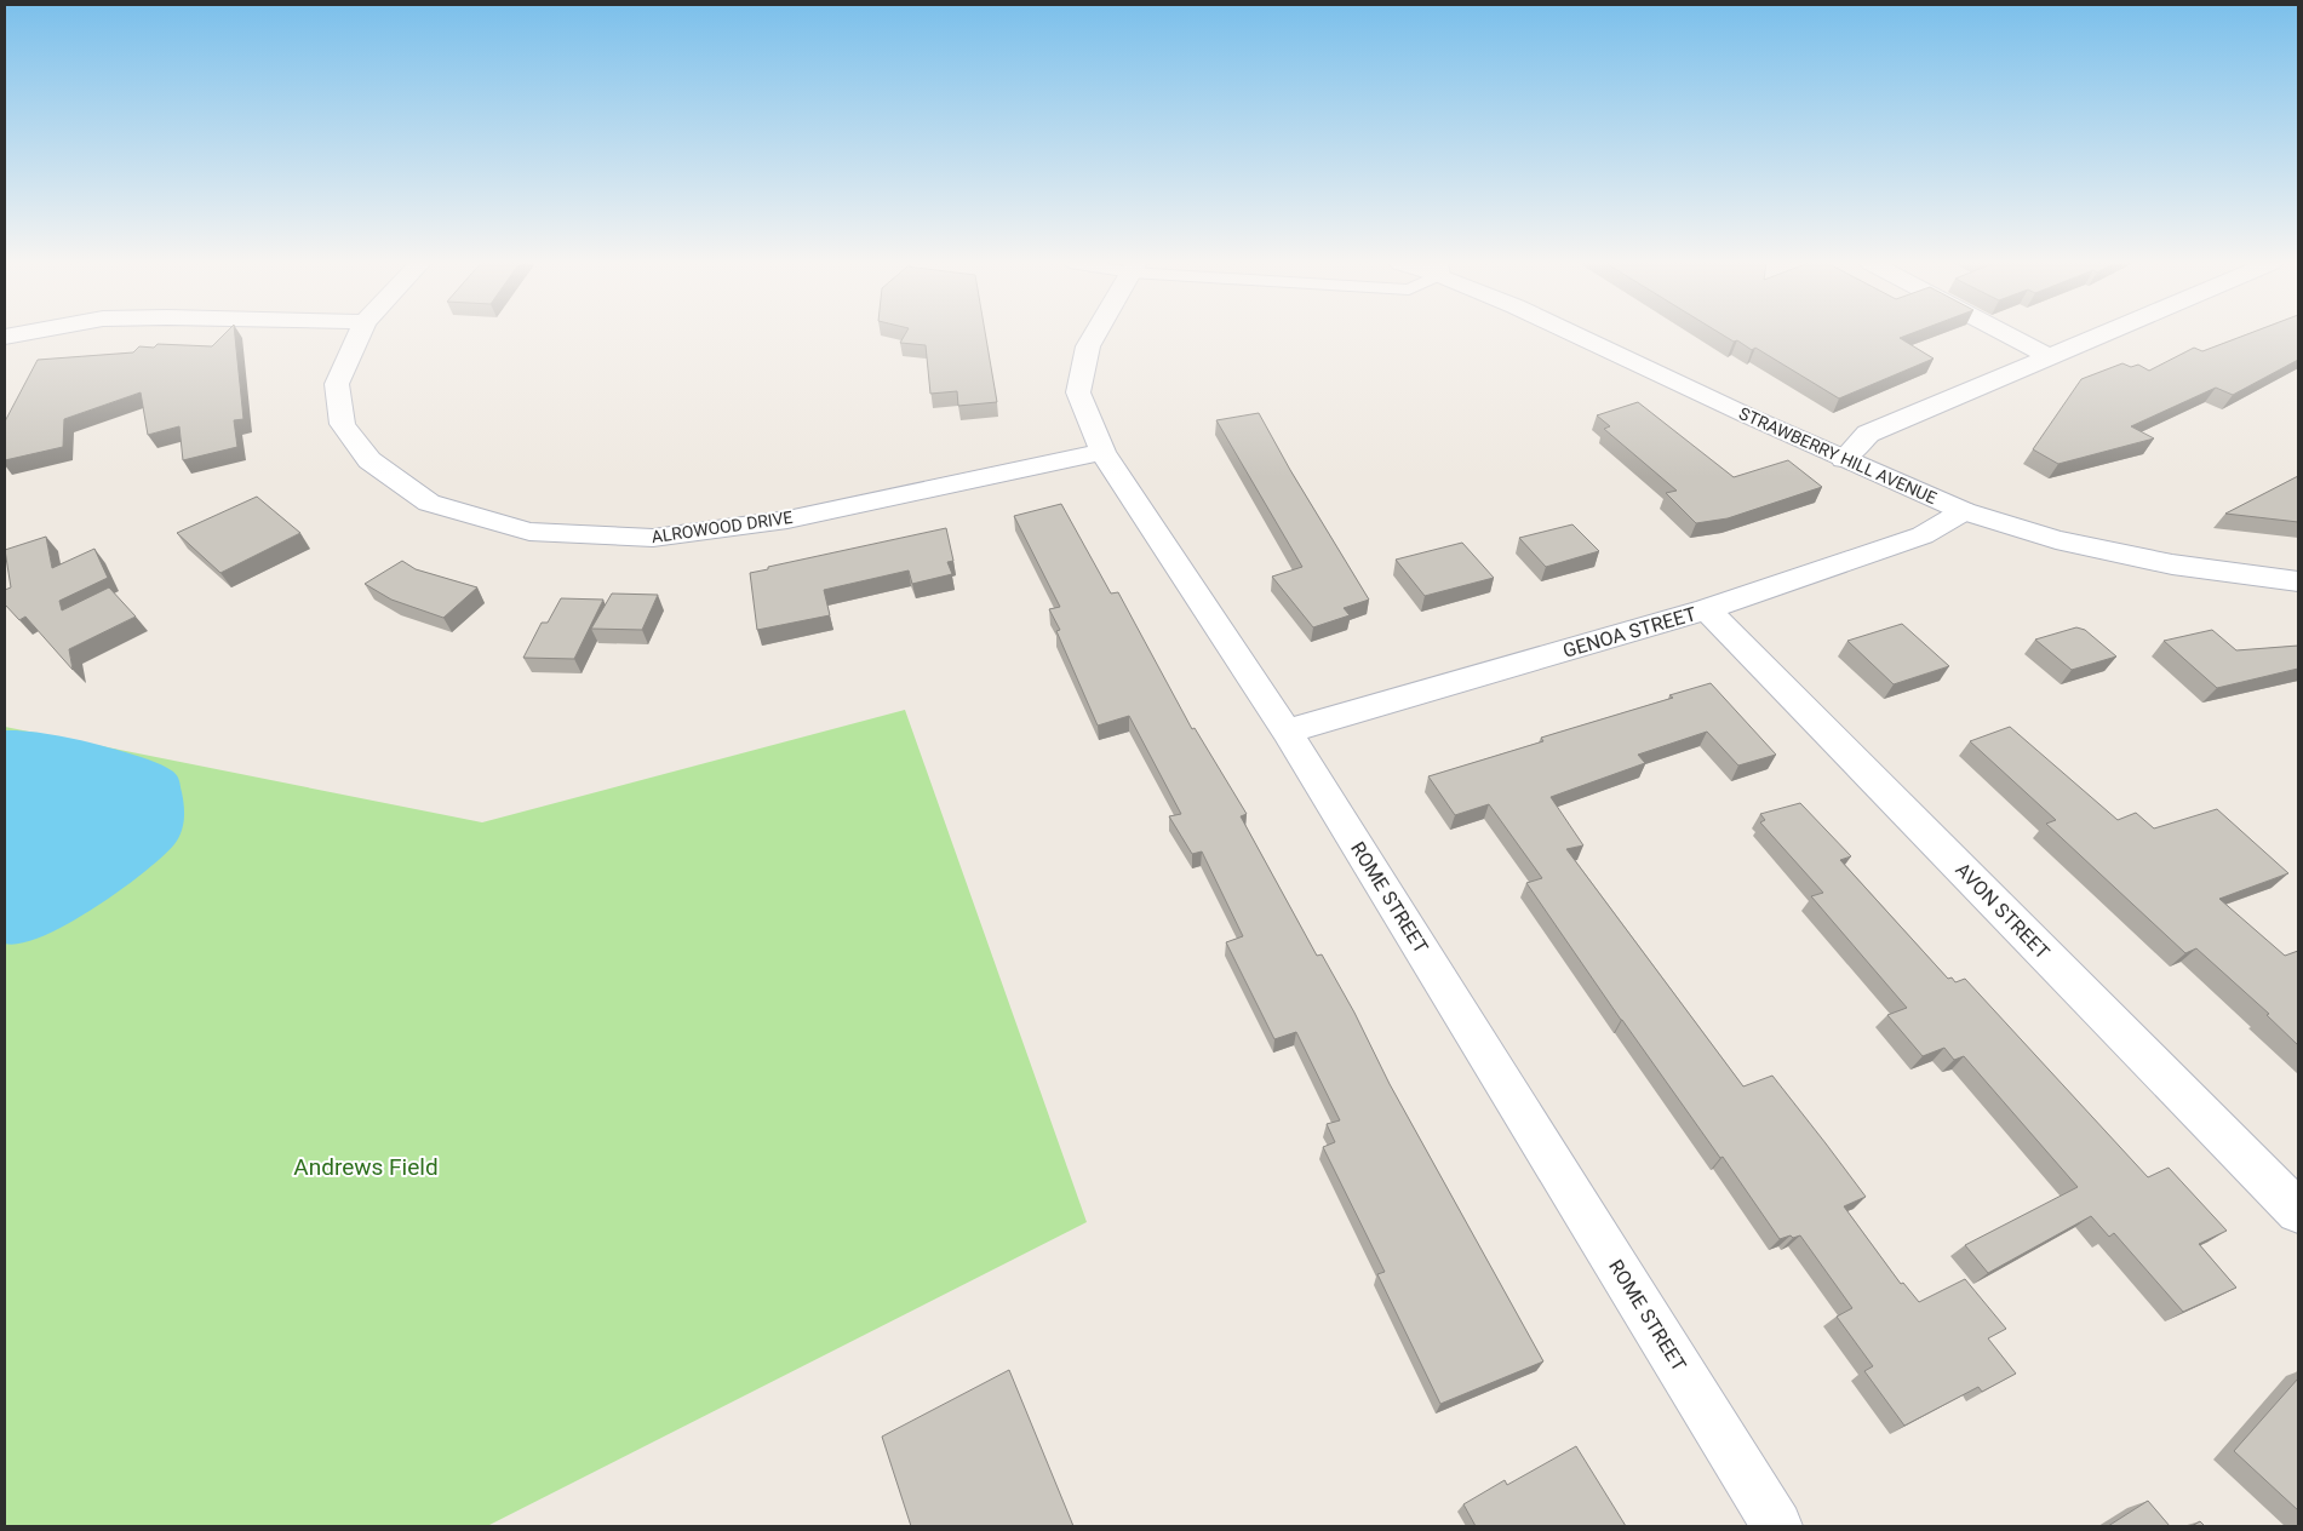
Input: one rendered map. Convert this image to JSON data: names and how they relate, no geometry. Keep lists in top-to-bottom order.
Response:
{
  "streets": {
    "street": [
      "STRAWBERRY HILL AVENUE",
      "ALROWOOD DRIVE",
      "GENOA STREET",
      "ROME STREET",
      "AVON STREET"
    ]
  },
  "crossings": [
    ["STRAWBERRY HILL AVENUE", "GENOA STREET"],
    ["ALROWOOD DRIVE", "ROME STREET"],
    ["GENOA STREET", "ROME STREET"],
    ["GENOA STREET", "AVON STREET"]
  ],
  "parks": ["Andrews Field"]
}
